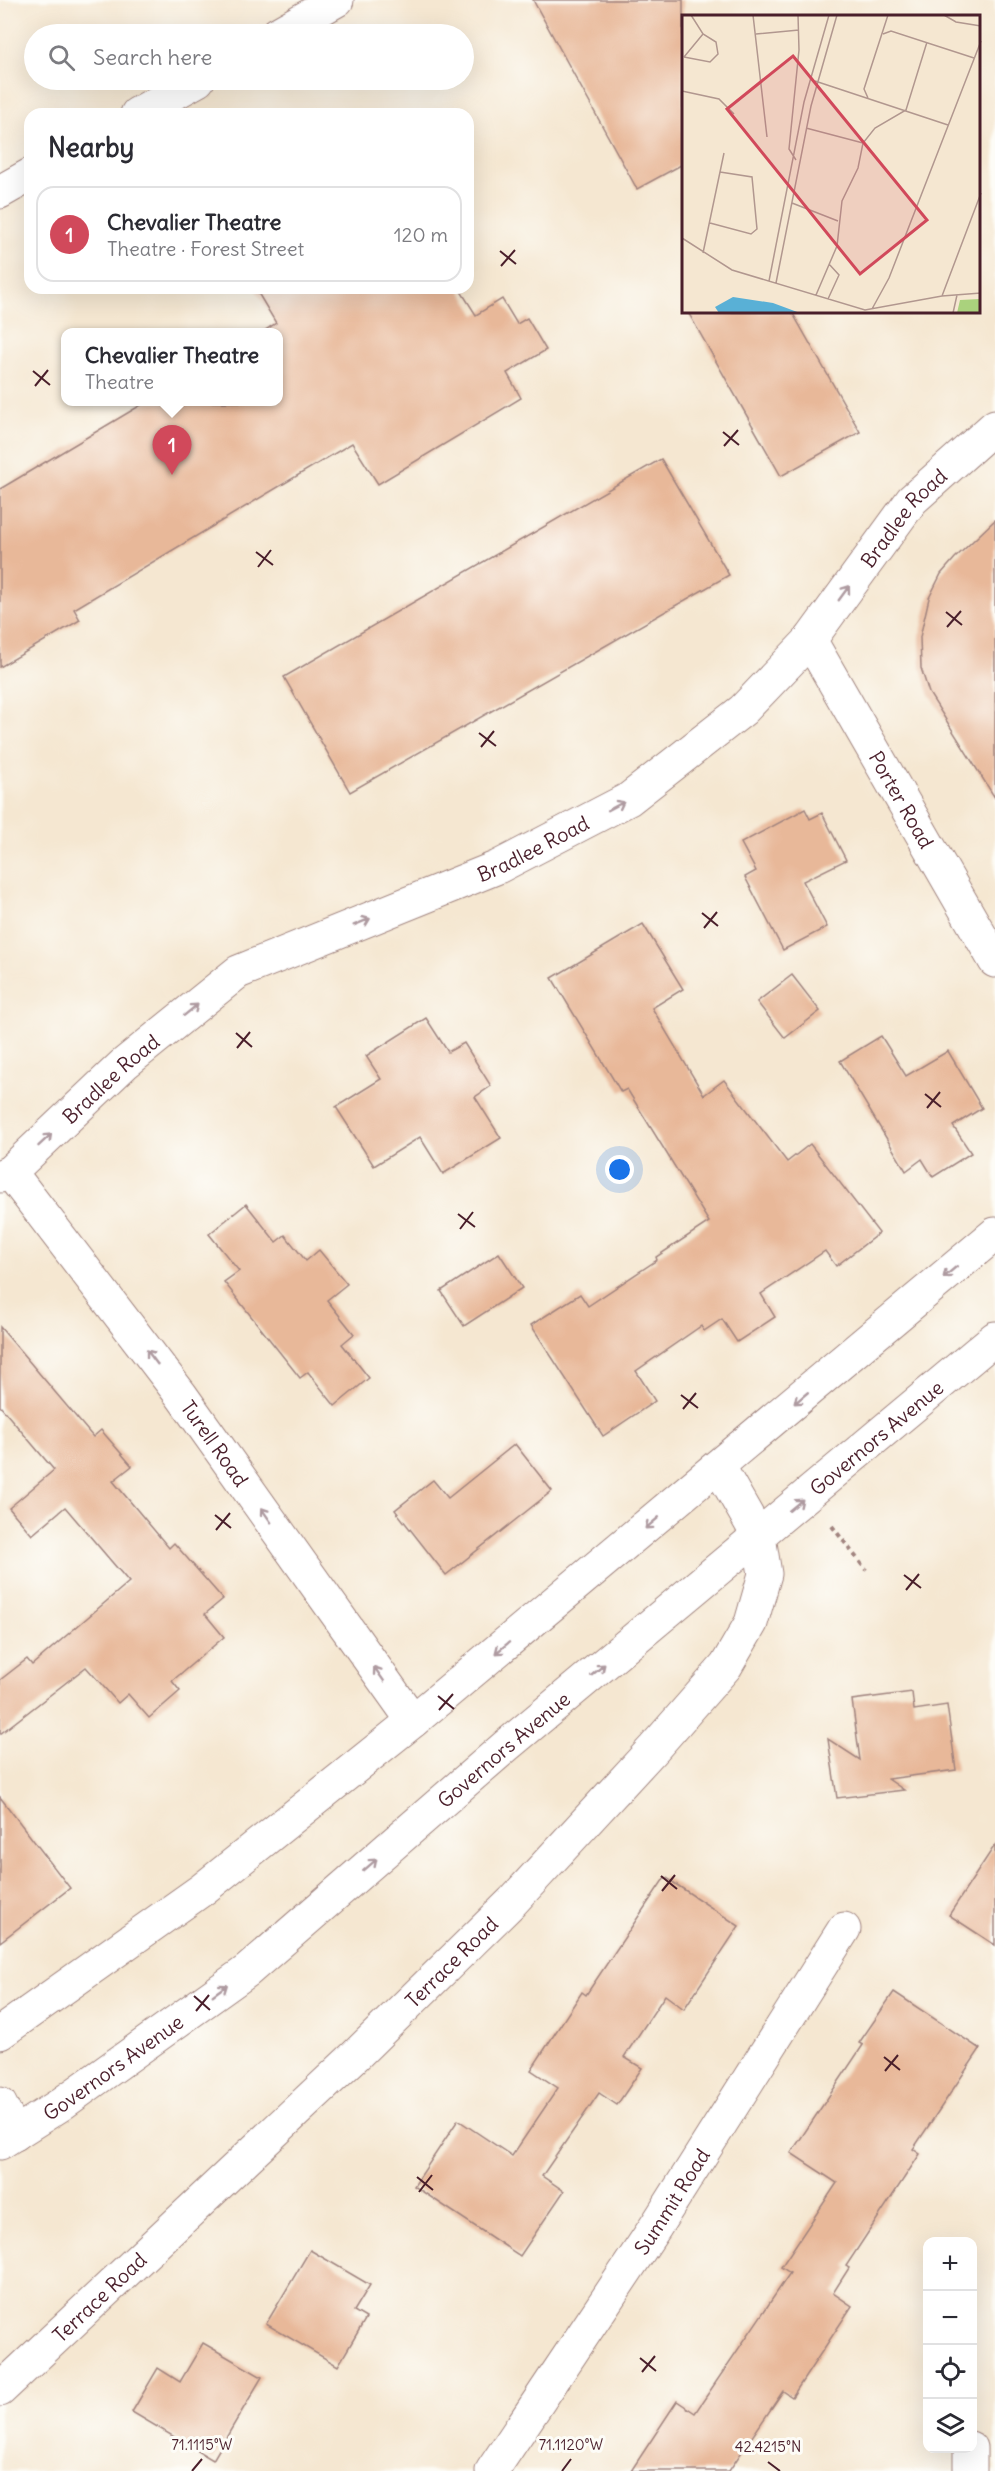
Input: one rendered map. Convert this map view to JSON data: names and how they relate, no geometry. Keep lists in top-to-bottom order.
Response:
{
  "streets": {
    "street": [
      "Bradlee Road",
      "Porter Road",
      "Governors Avenue",
      "Turell Road",
      "Terrace Road",
      "Summit Road"
    ]
  },
  "crossings": [
    ["Bradlee Road", "Porter Road"],
    ["Bradlee Road", "Turell Road"],
    ["Governors Avenue", "Terrace Road"]
  ],
  "one_way": ["Bradlee Road", "Turell Road"],
  "page": {
    "search": "Search here",
    "heading": "Nearby",
    "list": [
      {
        "mark": "1",
        "name": "Chevalier Theatre",
        "note": "Theatre · Forest Street",
        "value": "120 m"
      }
    ],
    "popup": ["Chevalier Theatre", "Theatre"],
    "pins": "1",
    "map_buttons": ["+", "−"]
  },
  "coordinates": ["71.1115°W", "71.1120°W", "42.4215°N"]
}
